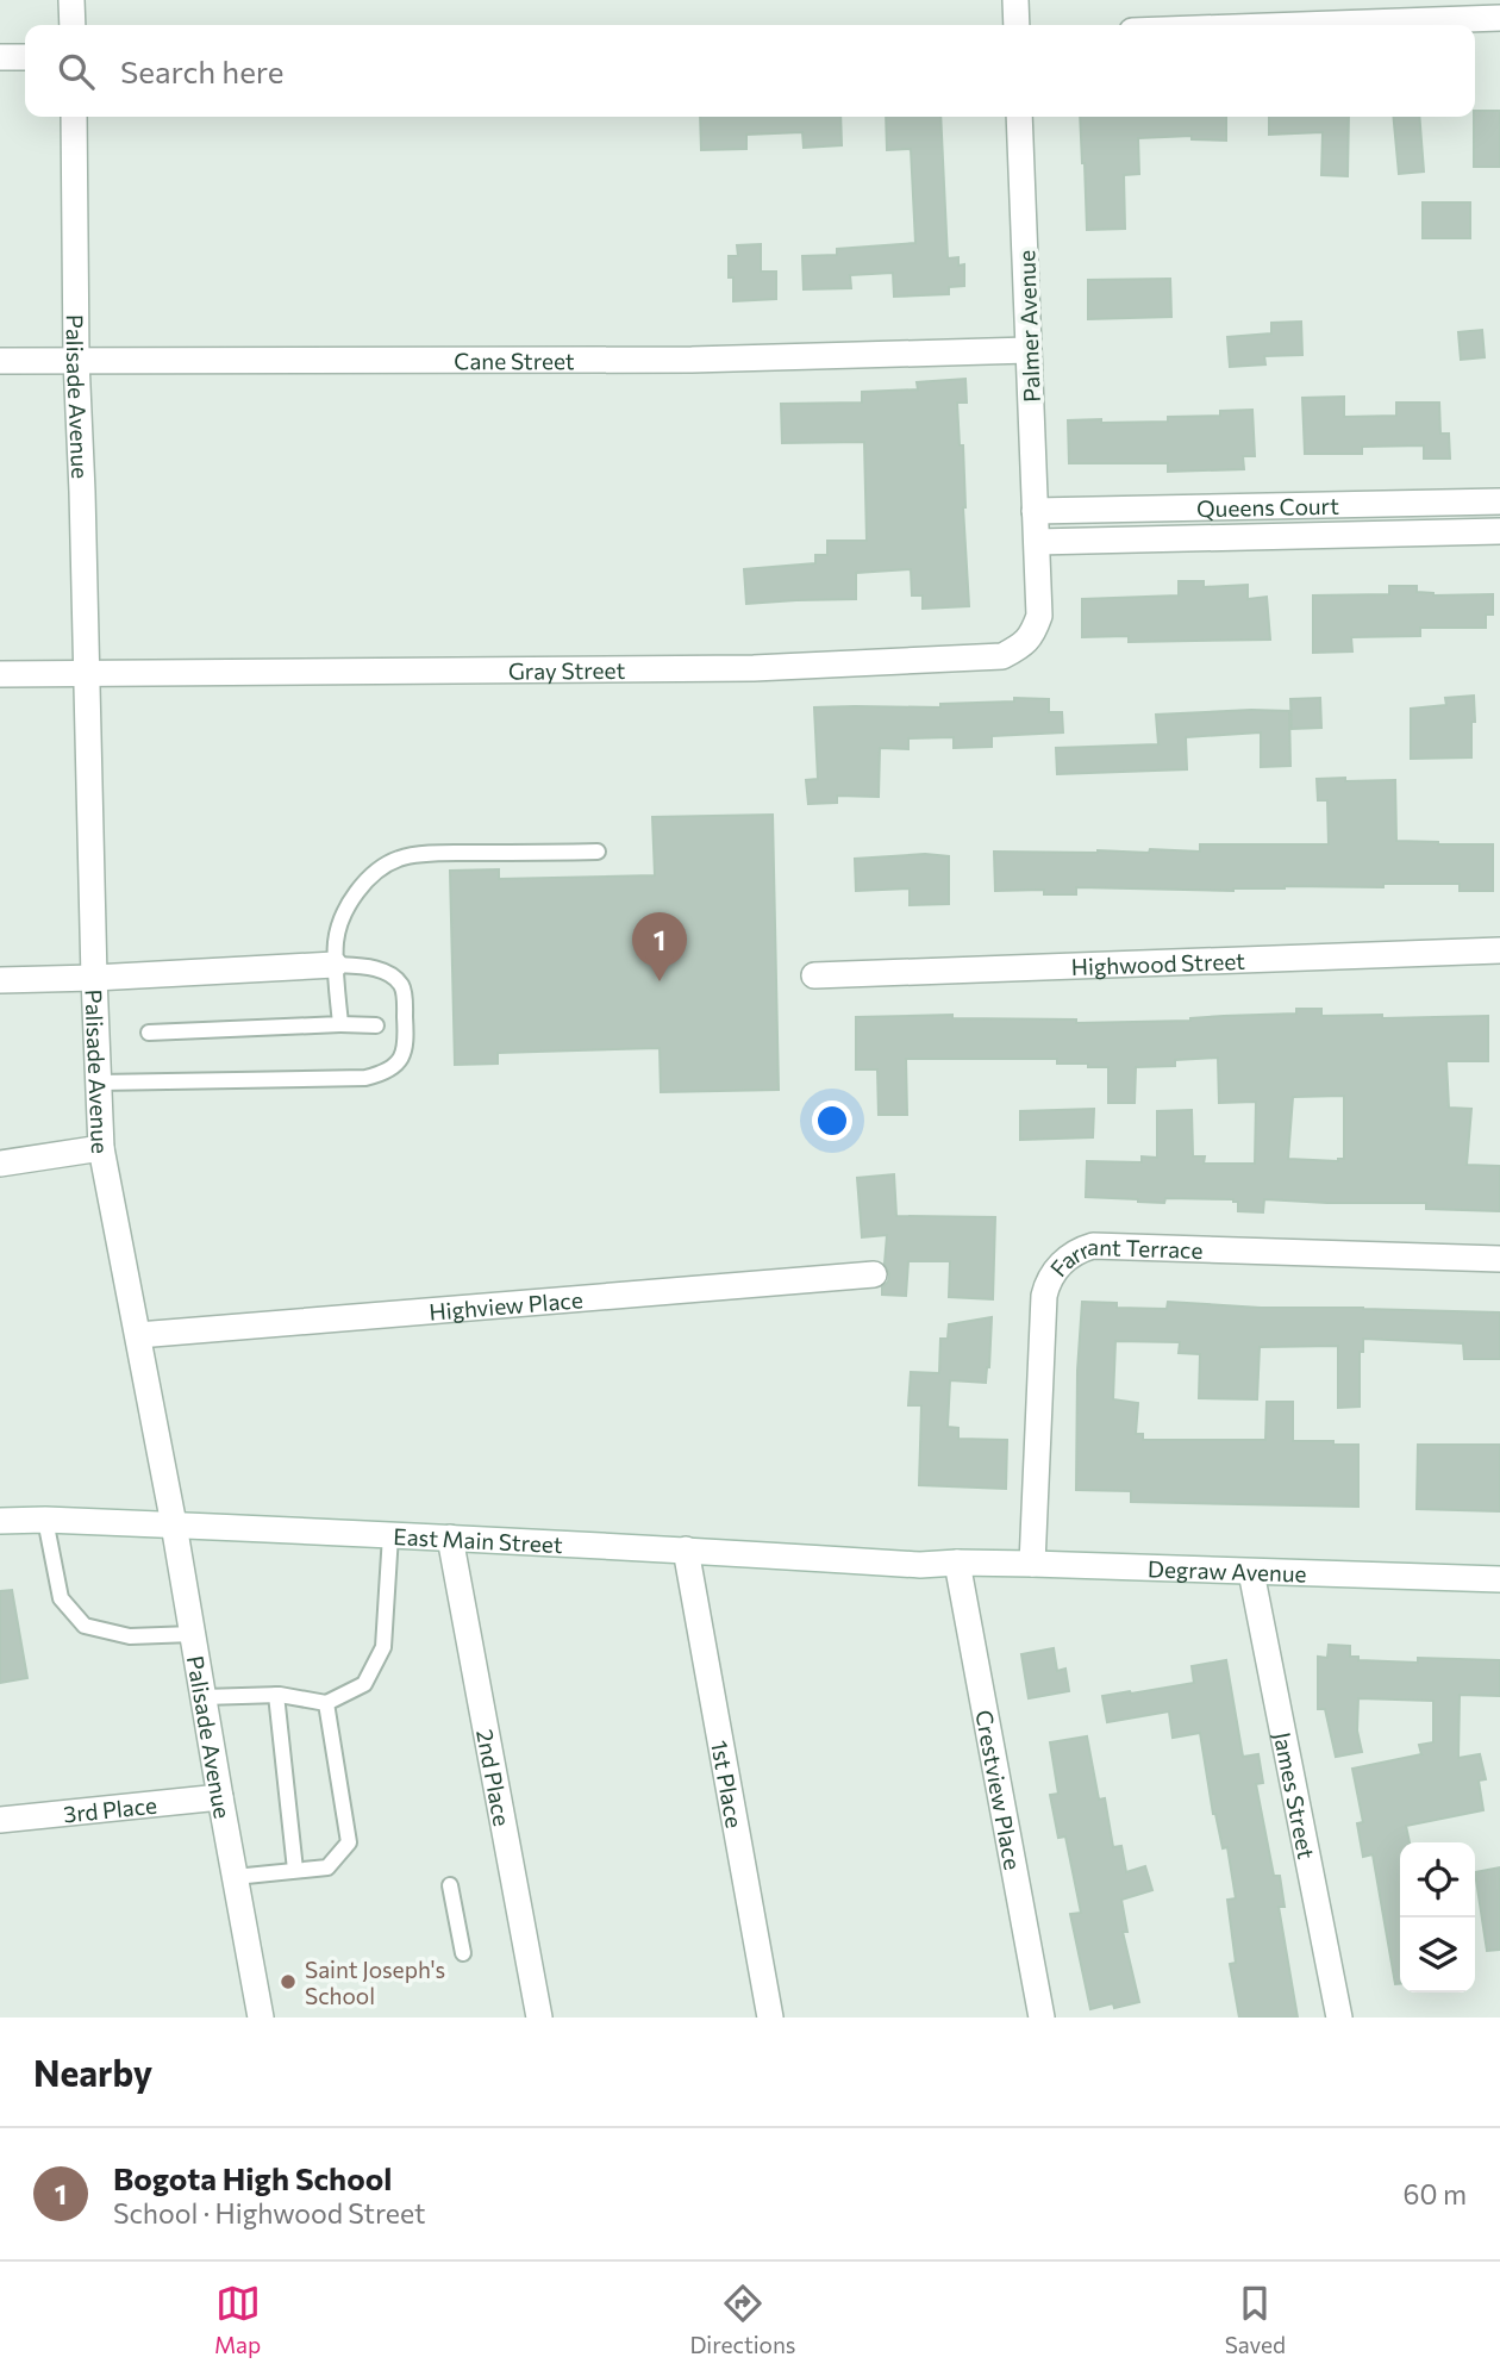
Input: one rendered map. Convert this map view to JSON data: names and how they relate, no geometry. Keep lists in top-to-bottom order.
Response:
{
  "streets": {
    "street": [
      "Palmer Avenue",
      "Cane Street",
      "Palisade Avenue",
      "Queens Court",
      "Gray Street",
      "Highwood Street",
      "Farrant Terrace",
      "Highview Place",
      "East Main Street",
      "Degraw Avenue",
      "2nd Place",
      "1st Place",
      "Crestview Place",
      "James Street",
      "3rd Place"
    ]
  },
  "crossings": [
    ["Palmer Avenue", "Cane Street"],
    ["Palmer Avenue", "Queens Court"],
    ["Palmer Avenue", "Gray Street"],
    ["Cane Street", "Palisade Avenue"],
    ["Palisade Avenue", "Gray Street"],
    ["Palisade Avenue", "Highview Place"],
    ["Palisade Avenue", "East Main Street"],
    ["Palisade Avenue", "3rd Place"],
    ["Queens Court", "Gray Street"],
    ["Farrant Terrace", "Degraw Avenue"],
    ["East Main Street", "Degraw Avenue"],
    ["East Main Street", "2nd Place"],
    ["East Main Street", "1st Place"],
    ["East Main Street", "Crestview Place"],
    ["Degraw Avenue", "Crestview Place"],
    ["Degraw Avenue", "James Street"]
  ],
  "places": ["Saint Joseph's School"],
  "page": {
    "search": "Search here",
    "pins": "1",
    "heading": "Nearby",
    "list": [
      {
        "mark": "1",
        "name": "Bogota High School",
        "note": "School · Highwood Street",
        "value": "60 m"
      }
    ],
    "nav": ["Map", "Directions", "Saved"]
  }
}
